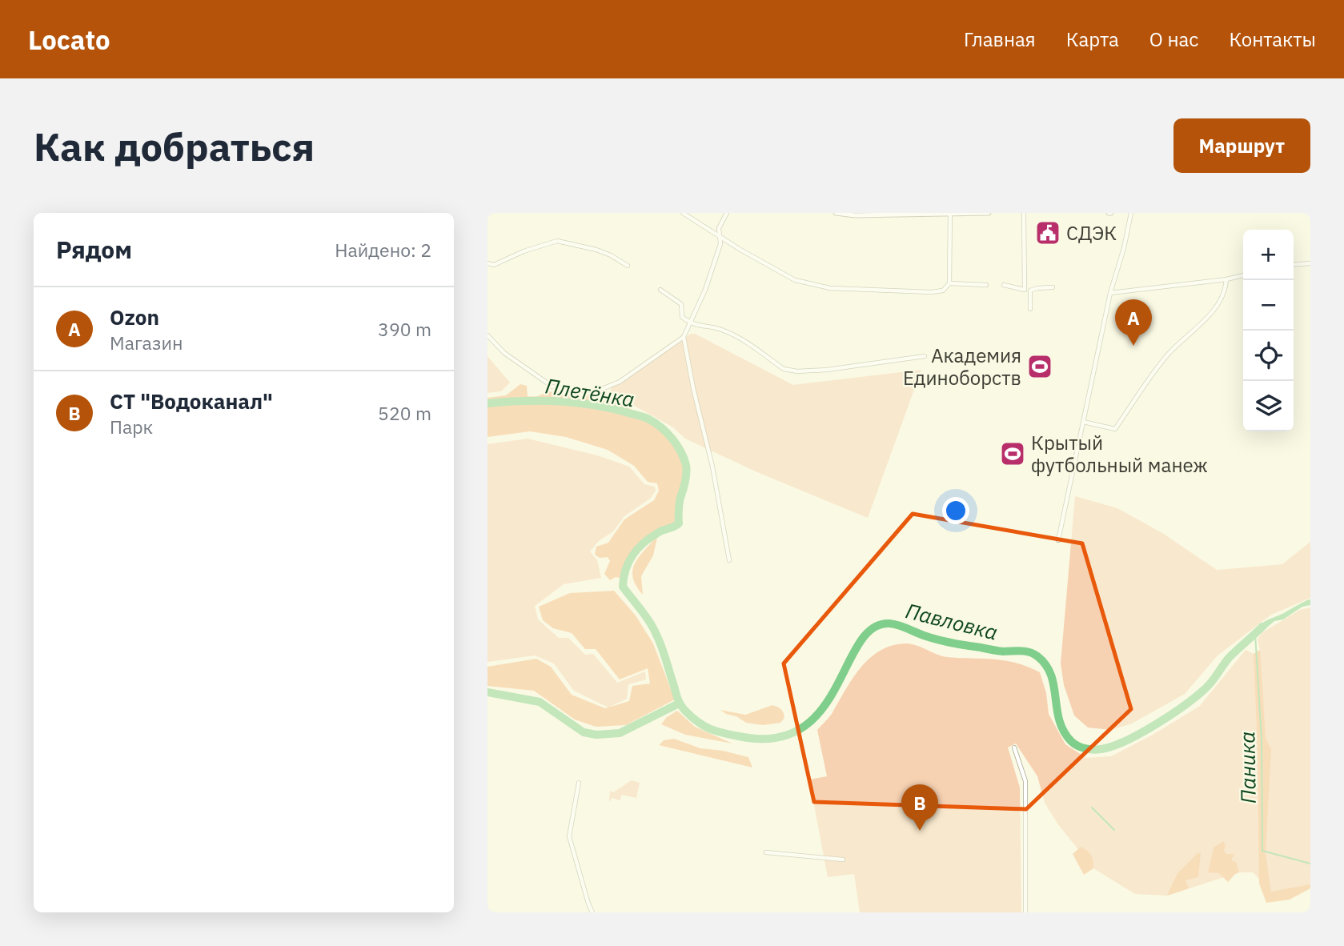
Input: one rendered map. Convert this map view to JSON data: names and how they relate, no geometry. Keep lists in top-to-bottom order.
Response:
{
  "water": ["Плетёнка", "Павловка", "Паника"],
  "places": {
    "public building": ["СДЭК"],
    "sports": ["Академия Единоборств", "Крытый футбольный манеж"]
  },
  "page": {
    "header": "Locato",
    "nav": [
      "Главная",
      "Карта",
      "О нас",
      "Контакты"
    ],
    "buttons": "Маршрут",
    "title": "Как добраться",
    "heading": ["Рядом", "Найдено: 2"],
    "map_buttons": ["+", "−"],
    "list": [
      {
        "mark": "A",
        "name": "Ozon",
        "note": "Магазин",
        "value": "390 m"
      },
      {
        "mark": "B",
        "name": "СТ \"Водоканал\"",
        "note": "Парк",
        "value": "520 m"
      }
    ],
    "pins": ["A", "B"]
  }
}
